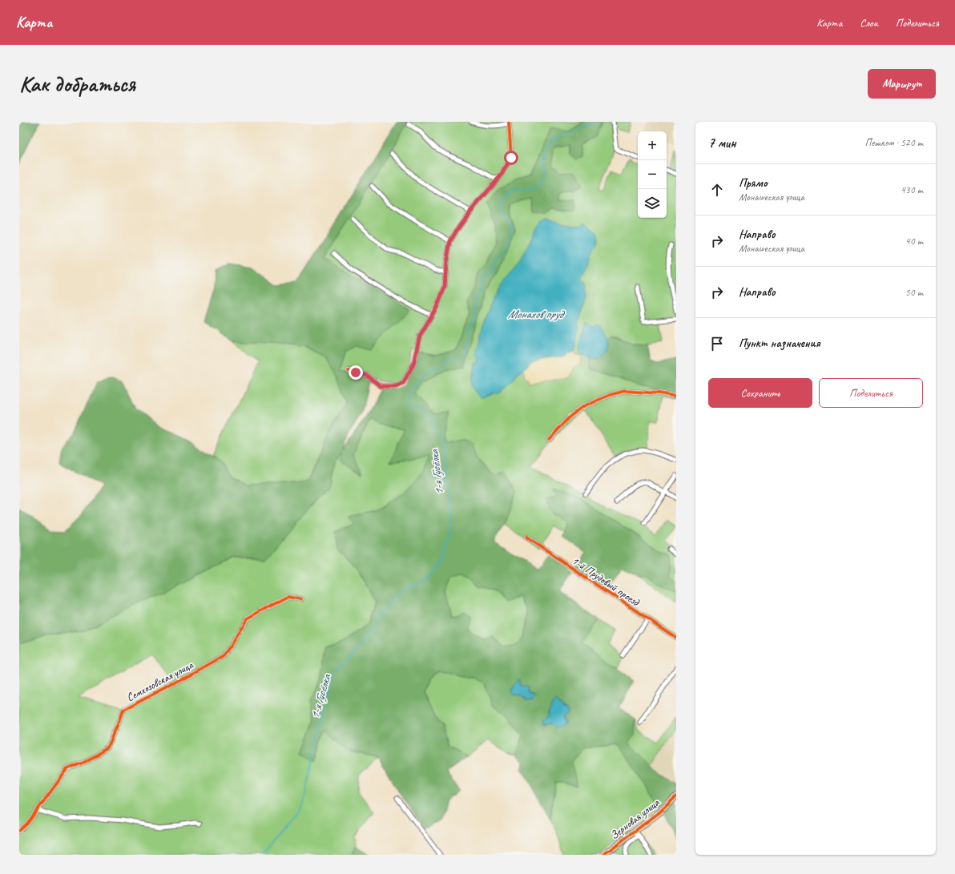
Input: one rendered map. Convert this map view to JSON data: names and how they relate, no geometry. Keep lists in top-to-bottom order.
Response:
{
  "streets": {
    "street": ["1-й Прудовый проезд", "Семхозовская улица", "Зерновая улица"]
  },
  "water": ["Монахов пруд", "1-я Гусёлка"],
  "page": {
    "header": "Карта",
    "nav": ["Карта", "Слои", "Поделиться"],
    "buttons": [
      "Маршрут",
      ["Сохранить", "Поделиться"]
    ],
    "title": "Как добраться",
    "heading": ["7 мин", "Пешком · 520 m"],
    "map_buttons": ["+", "−"],
    "list": [
      ["Прямо", "Монашеская улица", "430 m"],
      ["Направо", "Монашеская улица", "40 m"],
      ["Направо", "50 m"],
      "Пункт назначения"
    ]
  }
}
